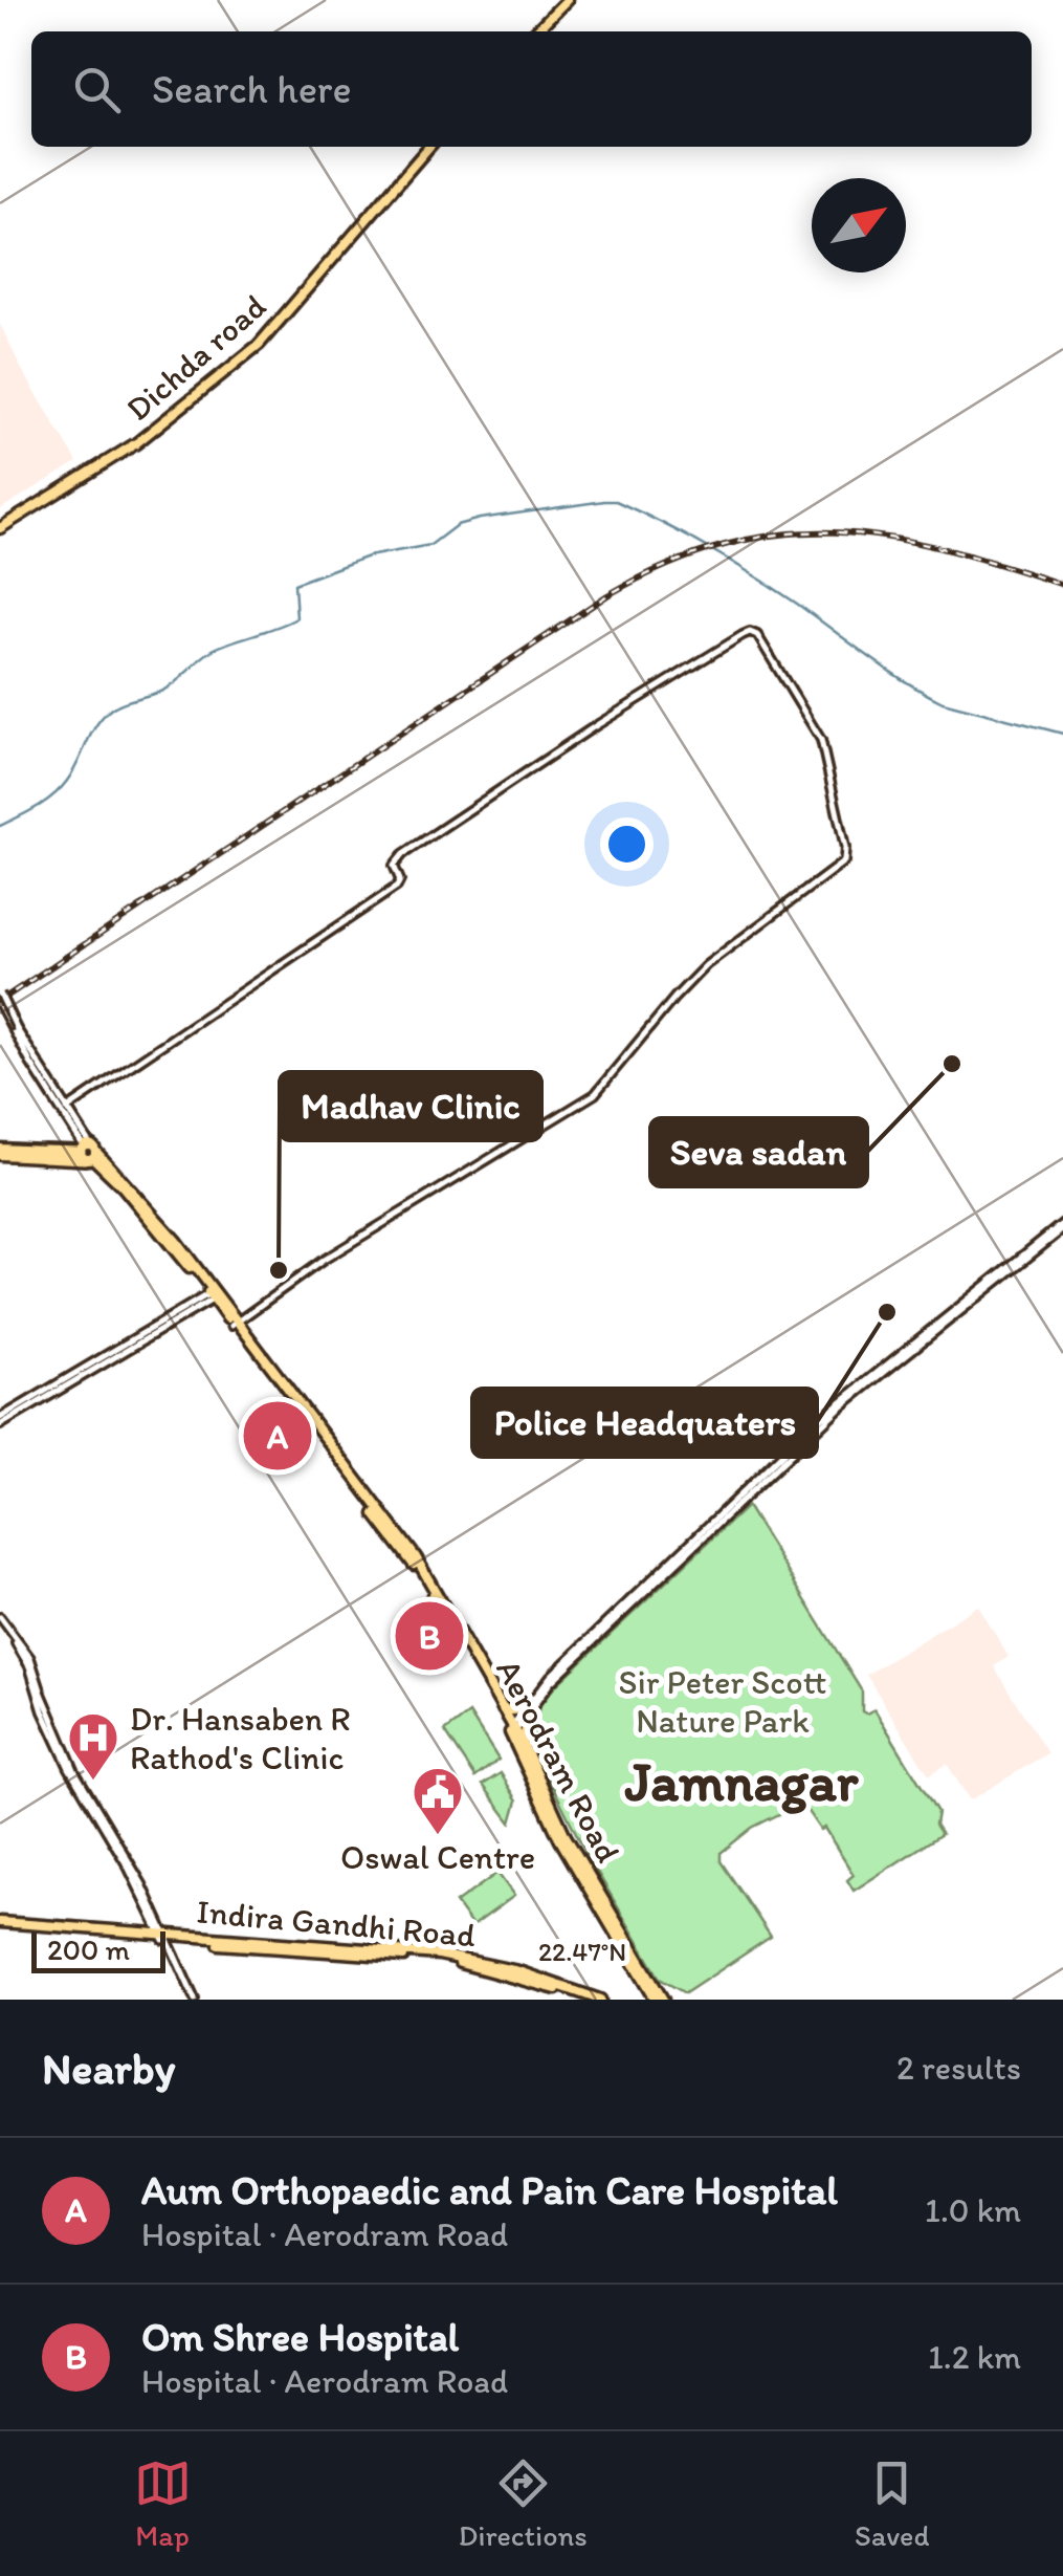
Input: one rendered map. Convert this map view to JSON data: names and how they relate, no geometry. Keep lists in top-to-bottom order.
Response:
{
  "streets": {
    "main road": ["Dichda road", "Aerodram Road", "Indira Gandhi Road"]
  },
  "districts": ["Jamnagar"],
  "parks": ["Sir Peter Scott Nature Park"],
  "places": {
    "other": ["Seva sadan", "Madhav Clinic", "Police Headquaters"],
    "hospital": ["Dr. Hansaben R Rathod's Clinic"],
    "public building": ["Oswal Centre"]
  },
  "scale_bar": "200 m",
  "north": "top right",
  "page": {
    "search": "Search here",
    "pins": ["A", "B"],
    "scale": "200 m",
    "heading": ["Nearby", "2 results"],
    "list": [
      {
        "mark": "A",
        "name": "Aum Orthopaedic and Pain Care Hospital",
        "note": "Hospital · Aerodram Road",
        "value": "1.0 km"
      },
      {
        "mark": "B",
        "name": "Om Shree Hospital",
        "note": "Hospital · Aerodram Road",
        "value": "1.2 km"
      }
    ],
    "nav": ["Map", "Directions", "Saved"]
  },
  "coordinates": ["22.47°N"]
}
